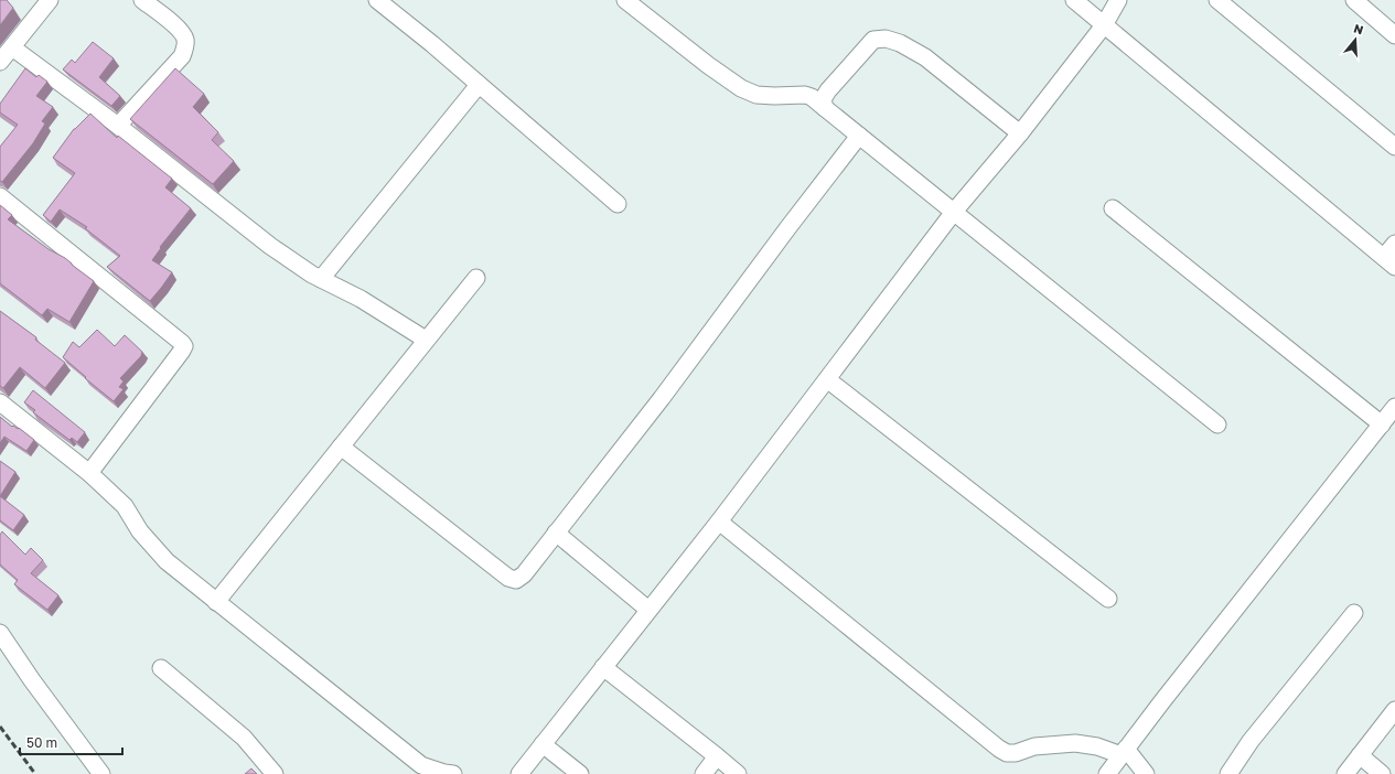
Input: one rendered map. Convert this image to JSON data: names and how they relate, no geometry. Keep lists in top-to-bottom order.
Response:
{
  "scale_bar": "50 m",
  "north": "top"
}
